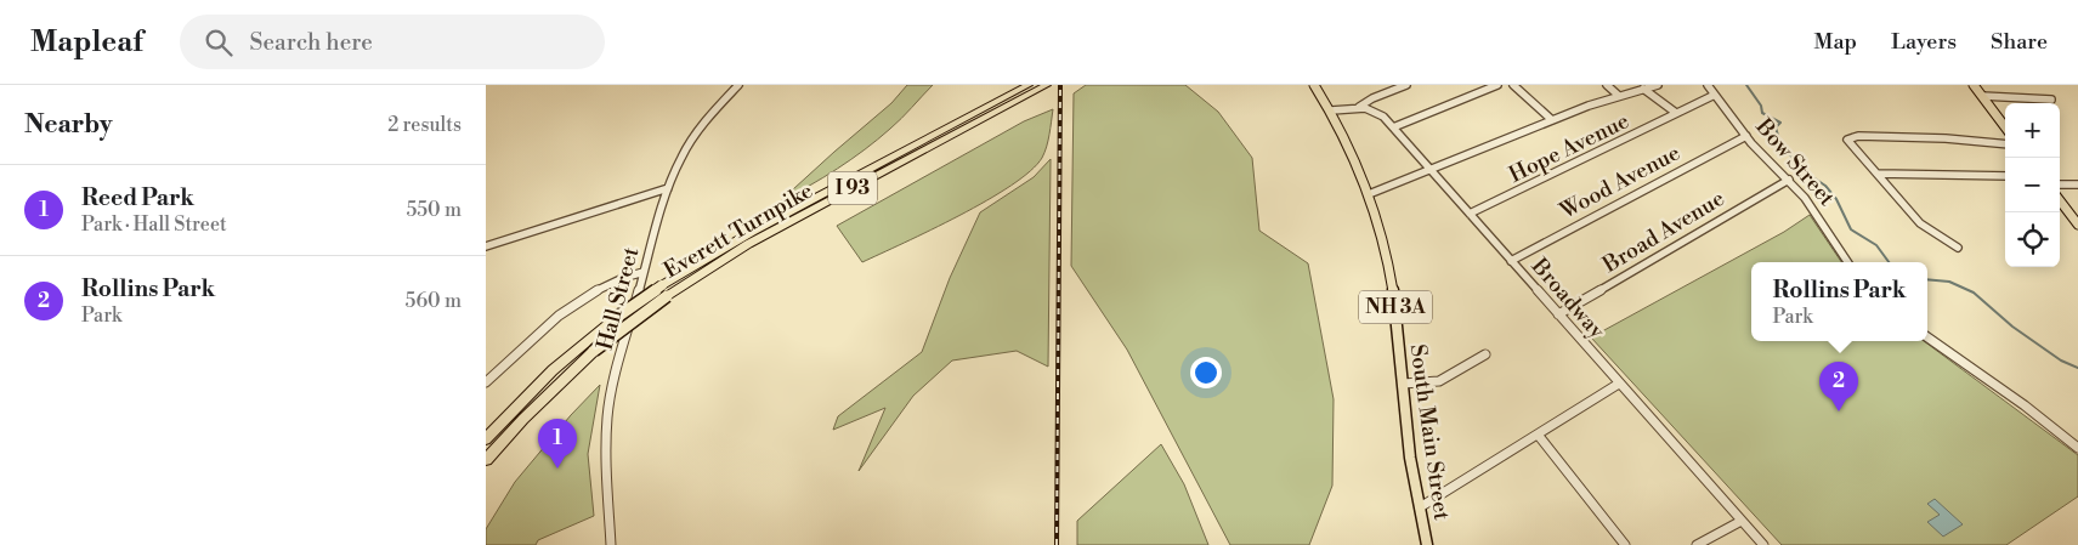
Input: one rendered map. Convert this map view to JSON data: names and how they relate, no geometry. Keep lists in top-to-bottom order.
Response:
{
  "streets": {
    "highway": ["I 93", "Everett Turnpike"],
    "main road": ["NH 3A", "South Main Street"],
    "street": [
      "Hope Avenue",
      "Bow Street",
      "Wood Avenue",
      "Broad Avenue",
      "Hall Street",
      "Broadway"
    ]
  },
  "crossings": [
    ["Hope Avenue", "Bow Street"],
    ["Hope Avenue", "Broadway"],
    ["Bow Street", "Wood Avenue"],
    ["Bow Street", "Broad Avenue"],
    ["Wood Avenue", "Broadway"],
    ["Broad Avenue", "Broadway"]
  ],
  "page": {
    "header": "Mapleaf",
    "search": "Search here",
    "nav": ["Map", "Layers", "Share"],
    "heading": ["Nearby", "2 results"],
    "map_buttons": ["+", "−"],
    "list": [
      {
        "mark": "1",
        "name": "Reed Park",
        "note": "Park · Hall Street",
        "value": "550 m"
      },
      {
        "mark": "2",
        "name": "Rollins Park",
        "note": "Park",
        "value": "560 m"
      }
    ],
    "popup": ["Rollins Park", "Park"],
    "pins": ["2", "1"]
  }
}
